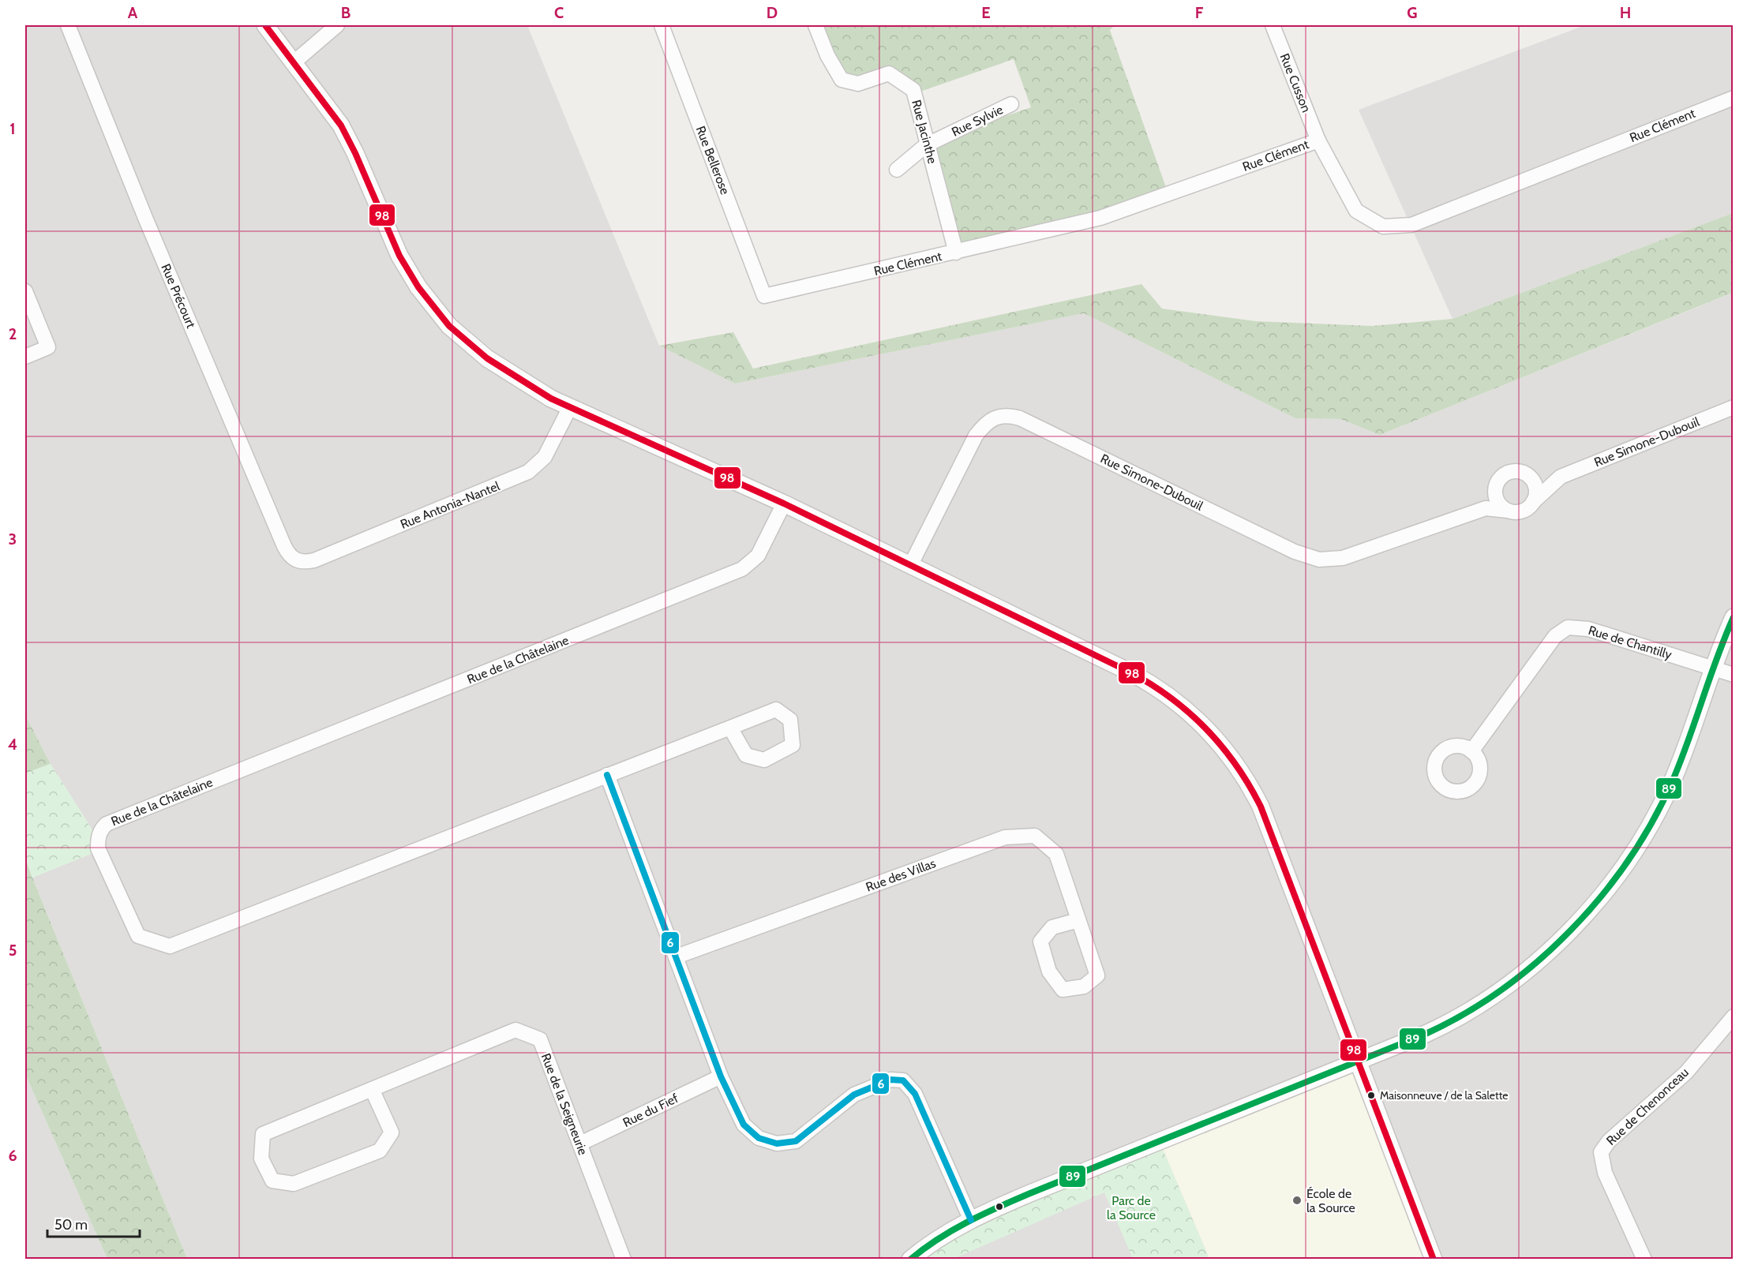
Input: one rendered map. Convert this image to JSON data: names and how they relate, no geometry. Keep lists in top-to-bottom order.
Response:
{
  "streets": {
    "street": [
      "Rue Cusson",
      "Rue Sylvie",
      "Rue Clément",
      "Rue Jacinthe",
      "Rue Bellerose",
      "Rue Précourt",
      "Rue Simone-Dubouil",
      "Rue Antonia-Nantel",
      "Rue de Chantilly",
      "Rue de la Châtelaine",
      "Rue des Villas",
      "Rue de la Seigneurie",
      "Rue de Chenonceau",
      "Rue du Fief"
    ]
  },
  "crossings": [
    ["Rue Cusson", "Rue Clément"],
    ["Rue Sylvie", "Rue Jacinthe"],
    ["Rue Clément", "Rue Jacinthe"],
    ["Rue Clément", "Rue Bellerose"],
    ["Rue Précourt", "Rue Antonia-Nantel"],
    ["Rue de la Seigneurie", "Rue du Fief"]
  ],
  "parks": ["Parc de la Source"],
  "places": ["Maisonneuve / de la Salette", "École de la Source"],
  "lines": ["transit line 98", "transit line 89", "transit line 6"],
  "scale_bar": "50 m",
  "grid": {
    "columns": [
      "A",
      "B",
      "C",
      "D",
      "E",
      "F",
      "G",
      "H"
    ],
    "rows": [
      "1",
      "2",
      "3",
      "4",
      "5",
      "6"
    ]
  }
}
